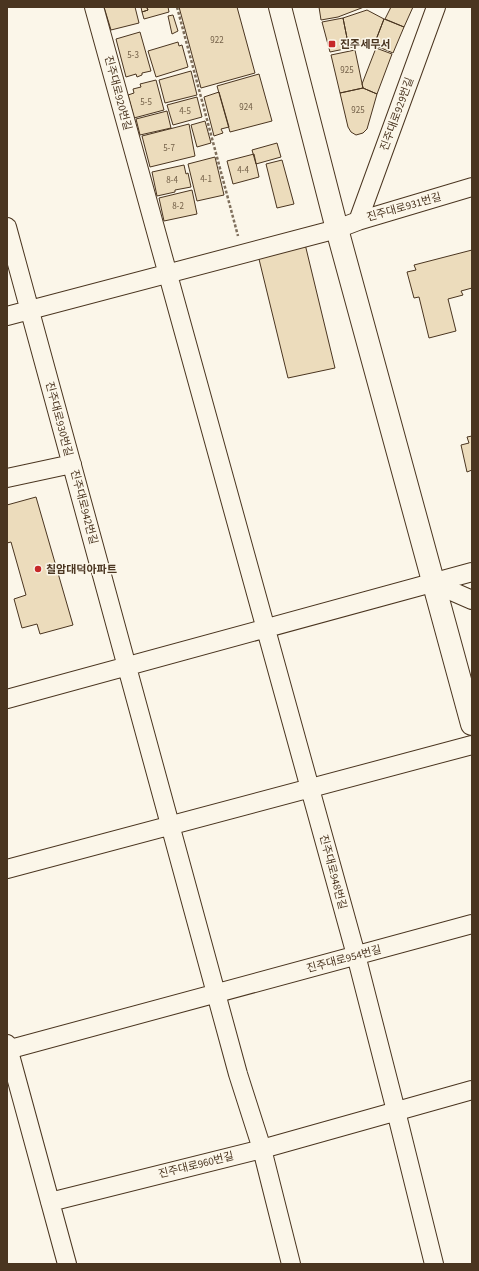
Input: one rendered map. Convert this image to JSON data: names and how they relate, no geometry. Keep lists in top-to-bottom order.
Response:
{
  "streets": {
    "street": [
      "진주대로920번길",
      "진주대로929번길",
      "진주대로931번길",
      "진주대로930번길",
      "진주대로942번길",
      "진주대로948번길",
      "진주대로954번길",
      "진주대로960번길"
    ]
  },
  "crossings": [
    ["진주대로929번길", "진주대로931번길"],
    ["진주대로930번길", "진주대로942번길"],
    ["진주대로948번길", "진주대로954번길"],
    ["진주대로948번길", "진주대로960번길"],
    ["진주대로954번길", "진주대로960번길"]
  ],
  "places": {
    "transit": ["진주세무서"],
    "other": ["칠암대덕아파트"]
  },
  "house_numbers": [
    "922",
    "5-3",
    "925",
    "5-5",
    "924",
    "925",
    "4-5",
    "5-7",
    "4-4",
    "4-1",
    "8-4",
    "8-2"
  ]
}
